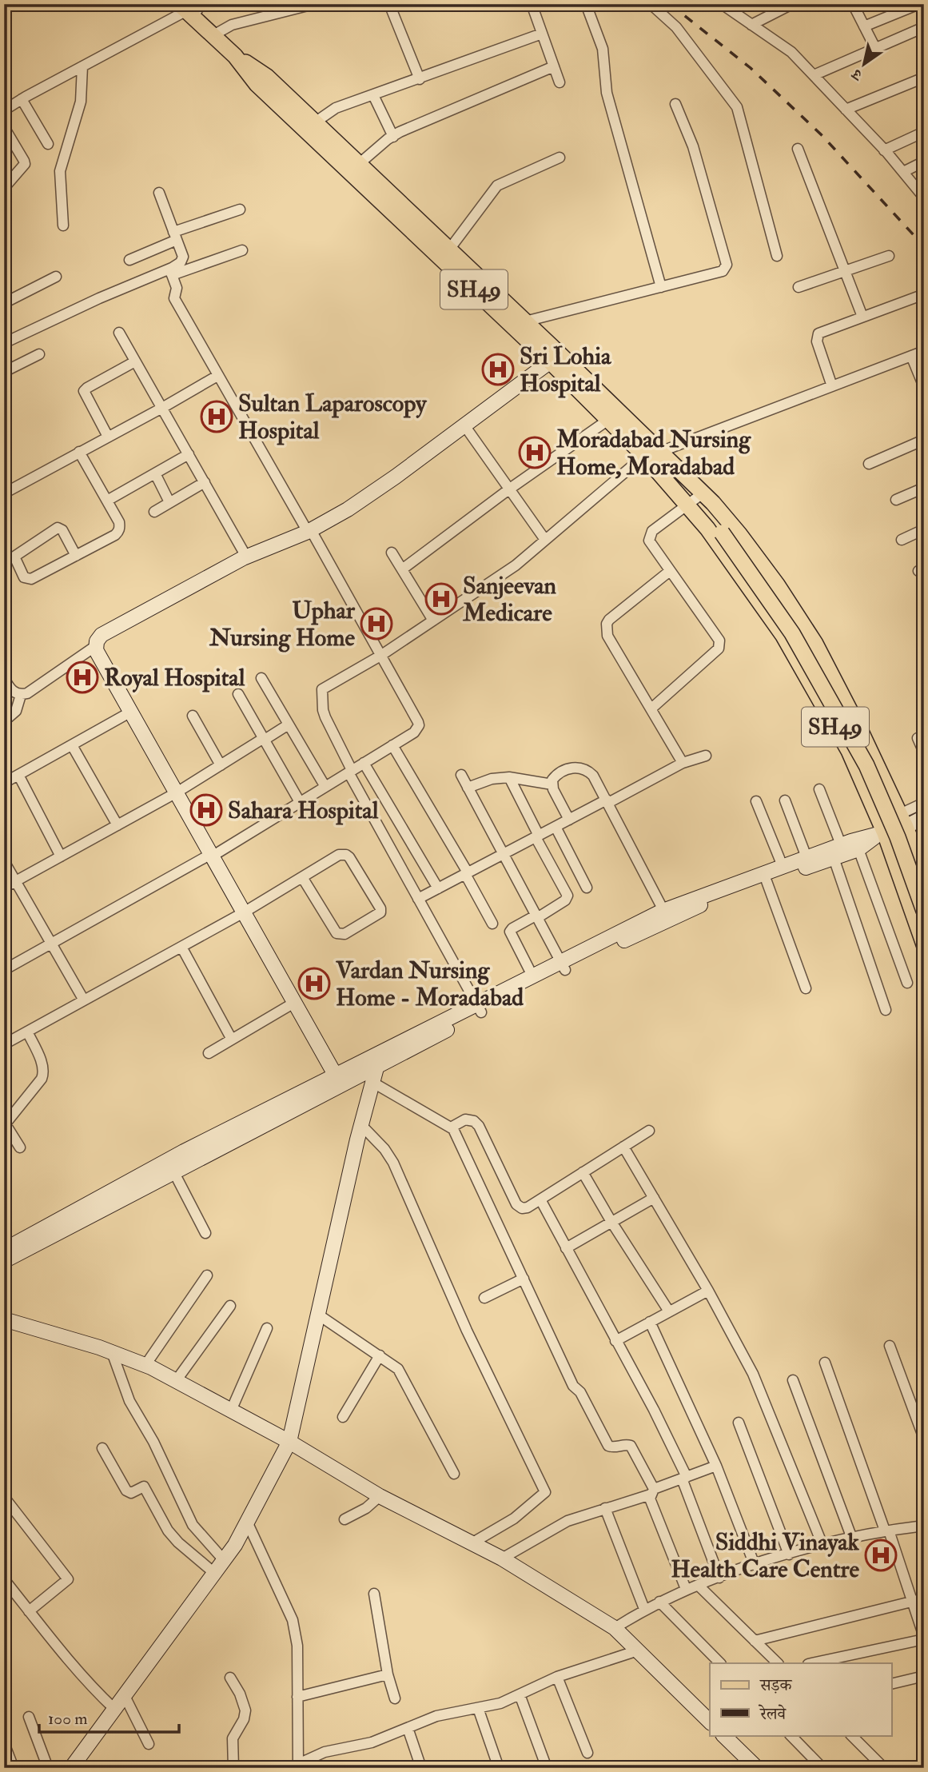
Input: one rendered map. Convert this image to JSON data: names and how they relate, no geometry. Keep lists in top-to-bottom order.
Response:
{
  "streets": {
    "main road": ["SH49"]
  },
  "places": {
    "hospital": [
      "Sri Lohia Hospital",
      "Sultan Laparoscopy Hospital",
      "Moradabad Nursing Home, Moradabad",
      "Sanjeevan Medicare",
      "Uphar Nursing Home",
      "Royal Hospital",
      "Sahara Hospital",
      "Vardan Nursing Home - Moradabad",
      "Siddhi Vinayak Health Care Centre"
    ]
  },
  "legend": ["सड़क", "रेलवे"],
  "scale_bar": "100 m",
  "north": "bottom left"
}
